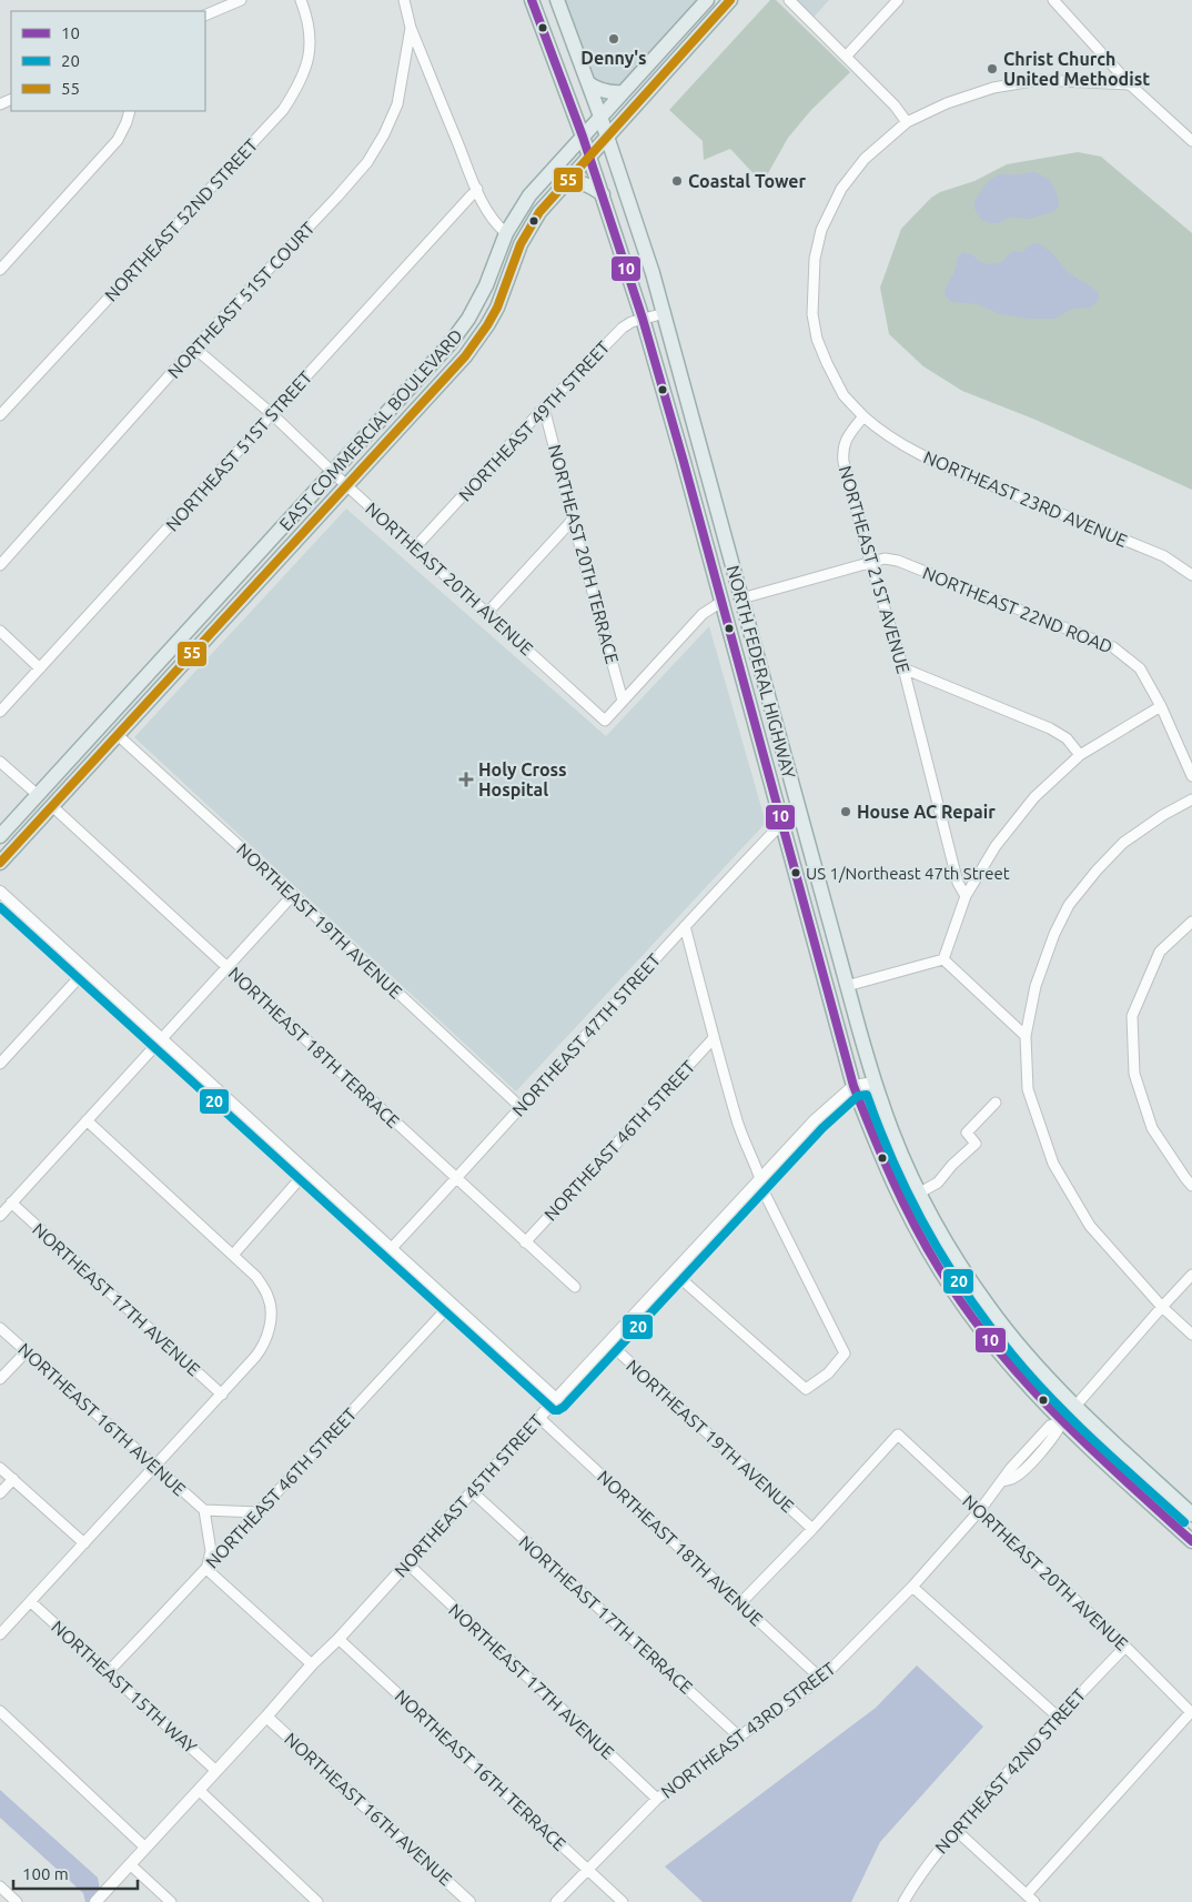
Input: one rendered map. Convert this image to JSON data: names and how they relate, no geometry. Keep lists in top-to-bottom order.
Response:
{
  "streets": {
    "main road": ["EAST COMMERCIAL BOULEVARD", "NORTH FEDERAL HIGHWAY"],
    "street": [
      "NORTHEAST 52ND STREET",
      "NORTHEAST 51ST COURT",
      "NORTHEAST 49TH STREET",
      "NORTHEAST 51ST STREET",
      "NORTHEAST 23RD AVENUE",
      "NORTHEAST 20TH TERRACE",
      "NORTHEAST 21ST AVENUE",
      "NORTHEAST 20TH AVENUE",
      "NORTHEAST 22ND ROAD",
      "NORTHEAST 19TH AVENUE",
      "NORTHEAST 47TH STREET",
      "NORTHEAST 18TH TERRACE",
      "NORTHEAST 46TH STREET",
      "NORTHEAST 17TH AVENUE",
      "NORTHEAST 16TH AVENUE",
      "NORTHEAST 45TH STREET",
      "NORTHEAST 18TH AVENUE",
      "NORTHEAST 17TH TERRACE",
      "NORTHEAST 15TH WAY",
      "NORTHEAST 43RD STREET",
      "NORTHEAST 16TH TERRACE",
      "NORTHEAST 42ND STREET"
    ]
  },
  "crossings": [
    ["NORTHEAST 51ST COURT", "NORTHEAST 20TH AVENUE"],
    ["NORTHEAST 49TH STREET", "NORTHEAST 20TH TERRACE"],
    ["NORTHEAST 49TH STREET", "NORTHEAST 20TH AVENUE"],
    ["NORTHEAST 49TH STREET", "NORTH FEDERAL HIGHWAY"],
    ["EAST COMMERCIAL BOULEVARD", "NORTHEAST 20TH AVENUE"],
    ["EAST COMMERCIAL BOULEVARD", "NORTH FEDERAL HIGHWAY"],
    ["EAST COMMERCIAL BOULEVARD", "NORTHEAST 19TH AVENUE"],
    ["EAST COMMERCIAL BOULEVARD", "NORTHEAST 18TH TERRACE"],
    ["NORTHEAST 51ST STREET", "NORTHEAST 20TH AVENUE"],
    ["NORTHEAST 23RD AVENUE", "NORTHEAST 21ST AVENUE"],
    ["NORTHEAST 20TH TERRACE", "NORTHEAST 20TH AVENUE"],
    ["NORTHEAST 21ST AVENUE", "NORTHEAST 22ND ROAD"],
    ["NORTHEAST 20TH AVENUE", "NORTHEAST 19TH AVENUE"],
    ["NORTHEAST 20TH AVENUE", "NORTHEAST 43RD STREET"],
    ["NORTHEAST 20TH AVENUE", "NORTHEAST 42ND STREET"],
    ["NORTHEAST 22ND ROAD", "NORTH FEDERAL HIGHWAY"],
    ["NORTH FEDERAL HIGHWAY", "NORTHEAST 47TH STREET"],
    ["NORTH FEDERAL HIGHWAY", "NORTHEAST 45TH STREET"],
    ["NORTH FEDERAL HIGHWAY", "NORTHEAST 43RD STREET"],
    ["NORTHEAST 19TH AVENUE", "NORTHEAST 47TH STREET"],
    ["NORTHEAST 19TH AVENUE", "NORTHEAST 45TH STREET"],
    ["NORTHEAST 47TH STREET", "NORTHEAST 18TH TERRACE"],
    ["NORTHEAST 18TH TERRACE", "NORTHEAST 46TH STREET"],
    ["NORTHEAST 46TH STREET", "NORTHEAST 15TH WAY"],
    ["NORTHEAST 17TH AVENUE", "NORTHEAST 45TH STREET"],
    ["NORTHEAST 17TH AVENUE", "NORTHEAST 43RD STREET"],
    ["NORTHEAST 16TH AVENUE", "NORTHEAST 45TH STREET"],
    ["NORTHEAST 45TH STREET", "NORTHEAST 18TH AVENUE"],
    ["NORTHEAST 45TH STREET", "NORTHEAST 17TH TERRACE"],
    ["NORTHEAST 45TH STREET", "NORTHEAST 15TH WAY"],
    ["NORTHEAST 45TH STREET", "NORTHEAST 16TH TERRACE"],
    ["NORTHEAST 18TH AVENUE", "NORTHEAST 43RD STREET"],
    ["NORTHEAST 17TH TERRACE", "NORTHEAST 43RD STREET"],
    ["NORTHEAST 43RD STREET", "NORTHEAST 16TH TERRACE"]
  ],
  "places": {
    "other": [
      "Denny's",
      "Christ Church United Methodist",
      "Coastal Tower",
      "House AC Repair",
      "US 1/Northeast 47th Street"
    ],
    "health": ["Holy Cross Hospital"]
  },
  "lines": ["transit line 10", "transit line 55", "transit line 20"],
  "legend": ["10", "20", "55"],
  "scale_bar": "100 m"
}
